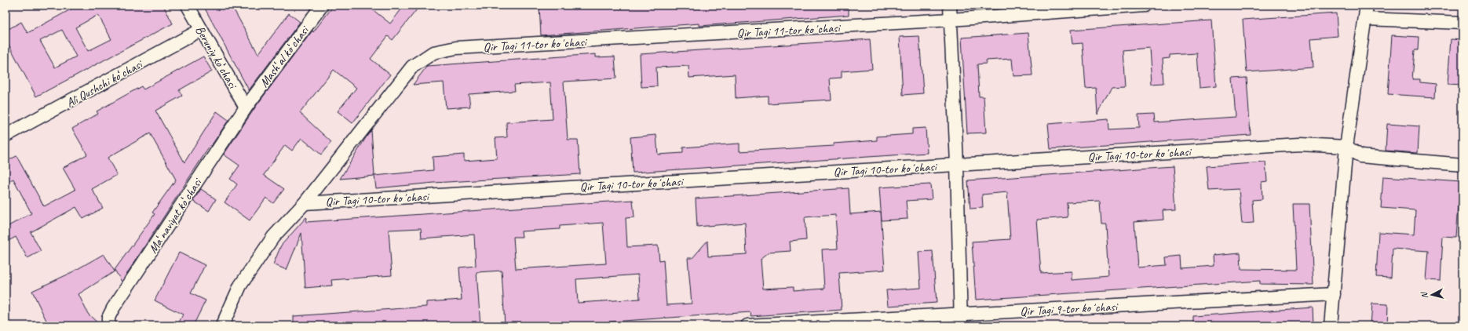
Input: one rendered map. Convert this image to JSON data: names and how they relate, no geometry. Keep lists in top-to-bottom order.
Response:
{
  "streets": {
    "street": [
      "Qir Tagi 11-tor koʼchasi",
      "Beruniy koʻchasi",
      "Mashʻal koʻchasi",
      "Ali Qushchi koʻchasi",
      "Qir Tagi 10-tor koʼchasi",
      "Maʻnaviyat koʻchasi",
      "Qir Tagi 9-tor koʼchasi"
    ]
  },
  "crossings": [
    ["Qir Tagi 11-tor koʼchasi", "Qir Tagi 10-tor koʼchasi"],
    ["Beruniy koʻchasi", "Mashʻal koʻchasi"],
    ["Beruniy koʻchasi", "Ali Qushchi koʻchasi"],
    ["Beruniy koʻchasi", "Maʻnaviyat koʻchasi"],
    ["Mashʻal koʻchasi", "Maʻnaviyat koʻchasi"]
  ],
  "north": "left"
}
